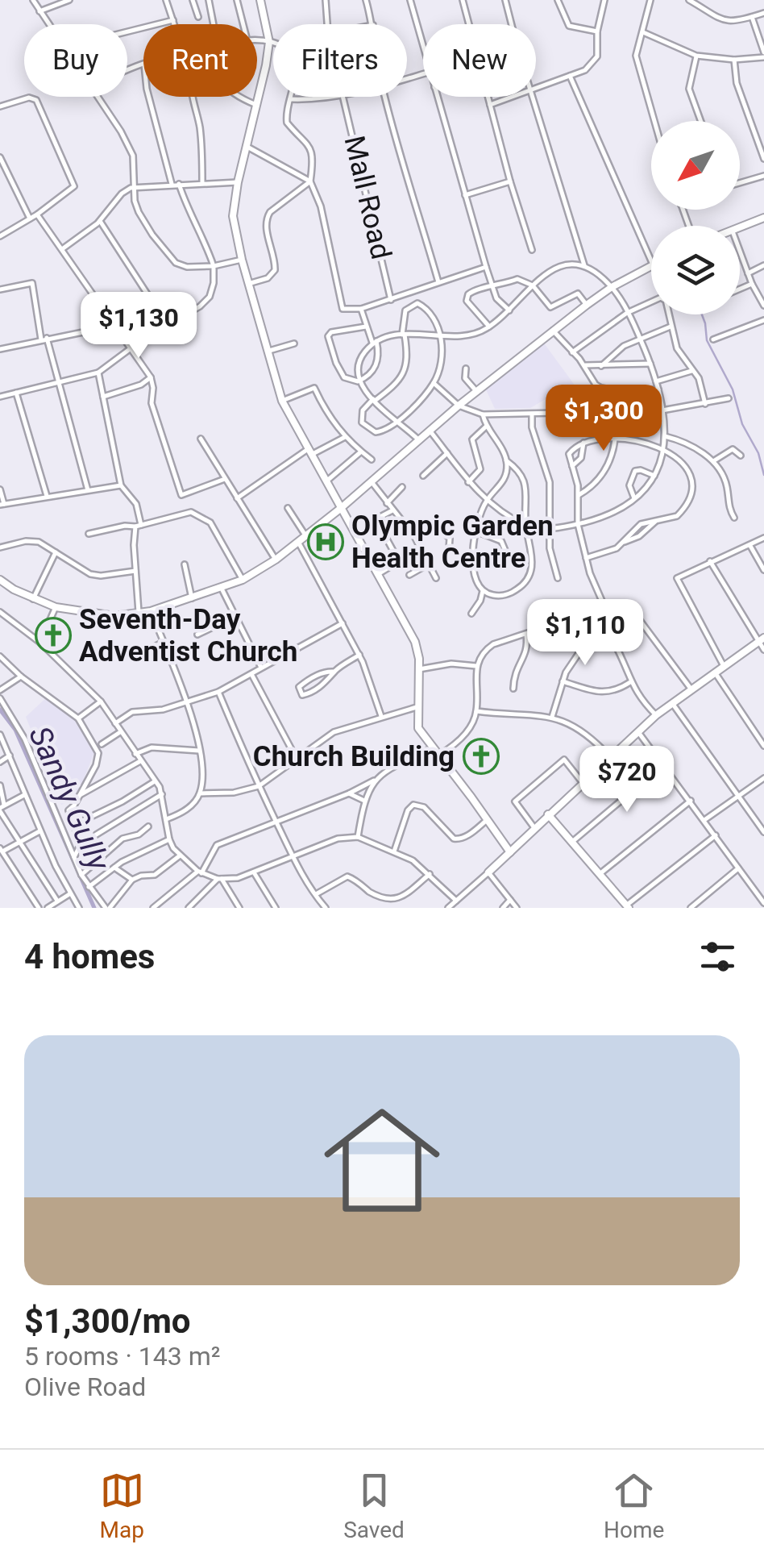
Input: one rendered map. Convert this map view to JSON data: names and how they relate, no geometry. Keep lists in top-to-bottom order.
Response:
{
  "streets": {
    "street": ["Mall Road"]
  },
  "water": ["Sandy Gully"],
  "places": {
    "hospital": ["Olympic Garden Health Centre"],
    "church": ["Seventh-Day Adventist Church", "Church Building"]
  },
  "north": "bottom left",
  "page": {
    "chip": [
      "Buy",
      "Rent",
      "Filters",
      "New"
    ],
    "price": [
      "$1,130",
      "$1,300",
      "$1,110",
      "$720"
    ],
    "heading": "4 homes",
    "list": [
      {
        "name": "$1,300/mo",
        "note": "5 rooms · 143 m² · Olive Road"
      }
    ],
    "tabs": ["Map", "Saved", "Home"]
  }
}
